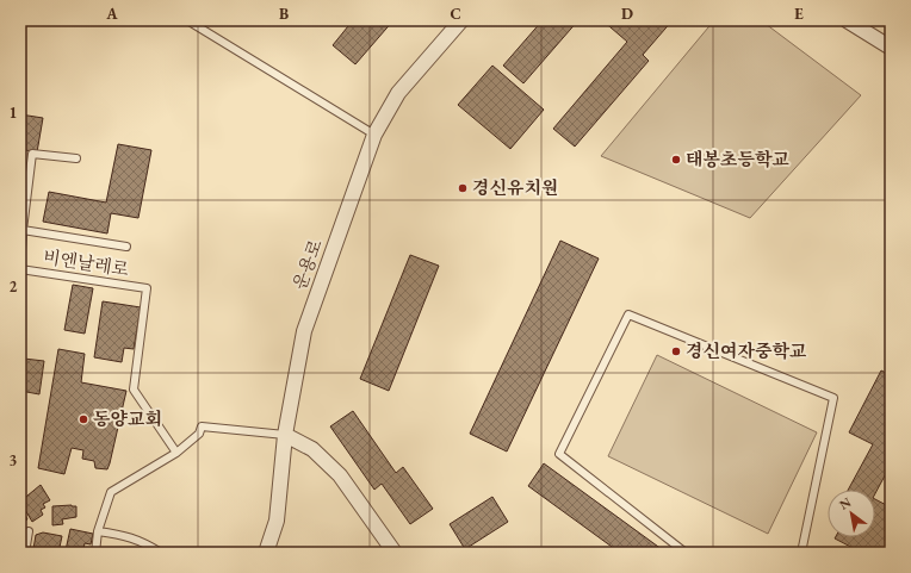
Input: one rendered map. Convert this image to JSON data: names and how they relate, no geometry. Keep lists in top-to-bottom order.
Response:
{
  "streets": {
    "street": ["운용로"],
    "lane": ["비엔날레로"]
  },
  "places": [
    "태봉초등학교",
    "경신유치원",
    "경신여자중학교",
    "동양교회"
  ],
  "north": "top left",
  "grid": {
    "columns": [
      "A",
      "B",
      "C",
      "D",
      "E"
    ],
    "rows": ["1", "2", "3"]
  }
}
